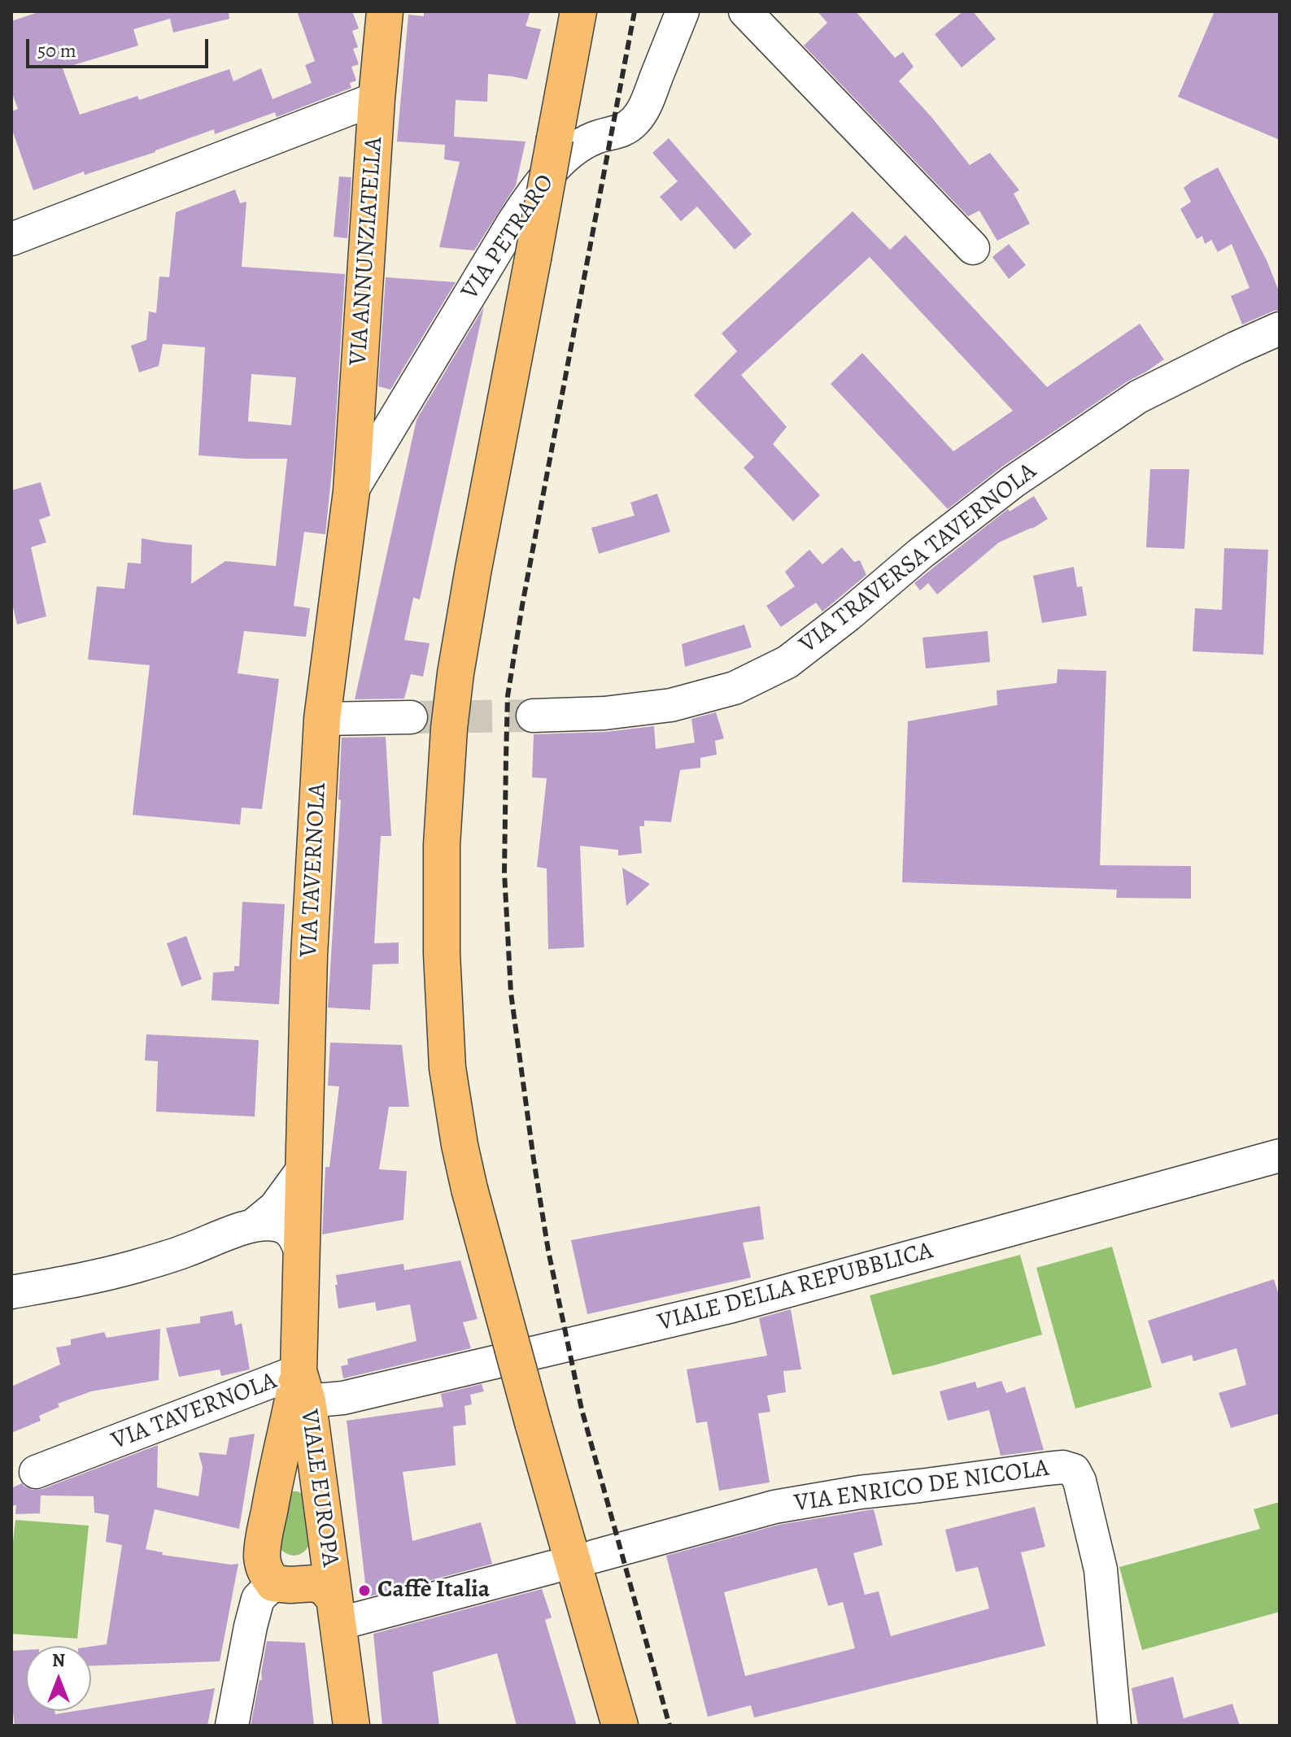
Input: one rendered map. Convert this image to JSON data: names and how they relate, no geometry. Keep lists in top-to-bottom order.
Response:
{
  "streets": {
    "main road": ["VIA ANNUNZIATELLA", "VIA TAVERNOLA", "VIALE EUROPA"],
    "street": [
      "VIA PETRARO",
      "VIA TRAVERSA TAVERNOLA",
      "VIALE DELLA REPUBBLICA",
      "VIA ENRICO DE NICOLA"
    ]
  },
  "crossings": [
    ["VIA PETRARO", "VIA ANNUNZIATELLA"],
    ["VIA PETRARO", "VIA TAVERNOLA"],
    ["VIA ANNUNZIATELLA", "VIA TAVERNOLA"],
    ["VIA TAVERNOLA", "VIALE DELLA REPUBBLICA"],
    ["VIA TAVERNOLA", "VIALE EUROPA"],
    ["VIALE DELLA REPUBBLICA", "VIALE EUROPA"]
  ],
  "places": ["Caffè Italia"],
  "scale_bar": "50 m",
  "north": "top"
}
